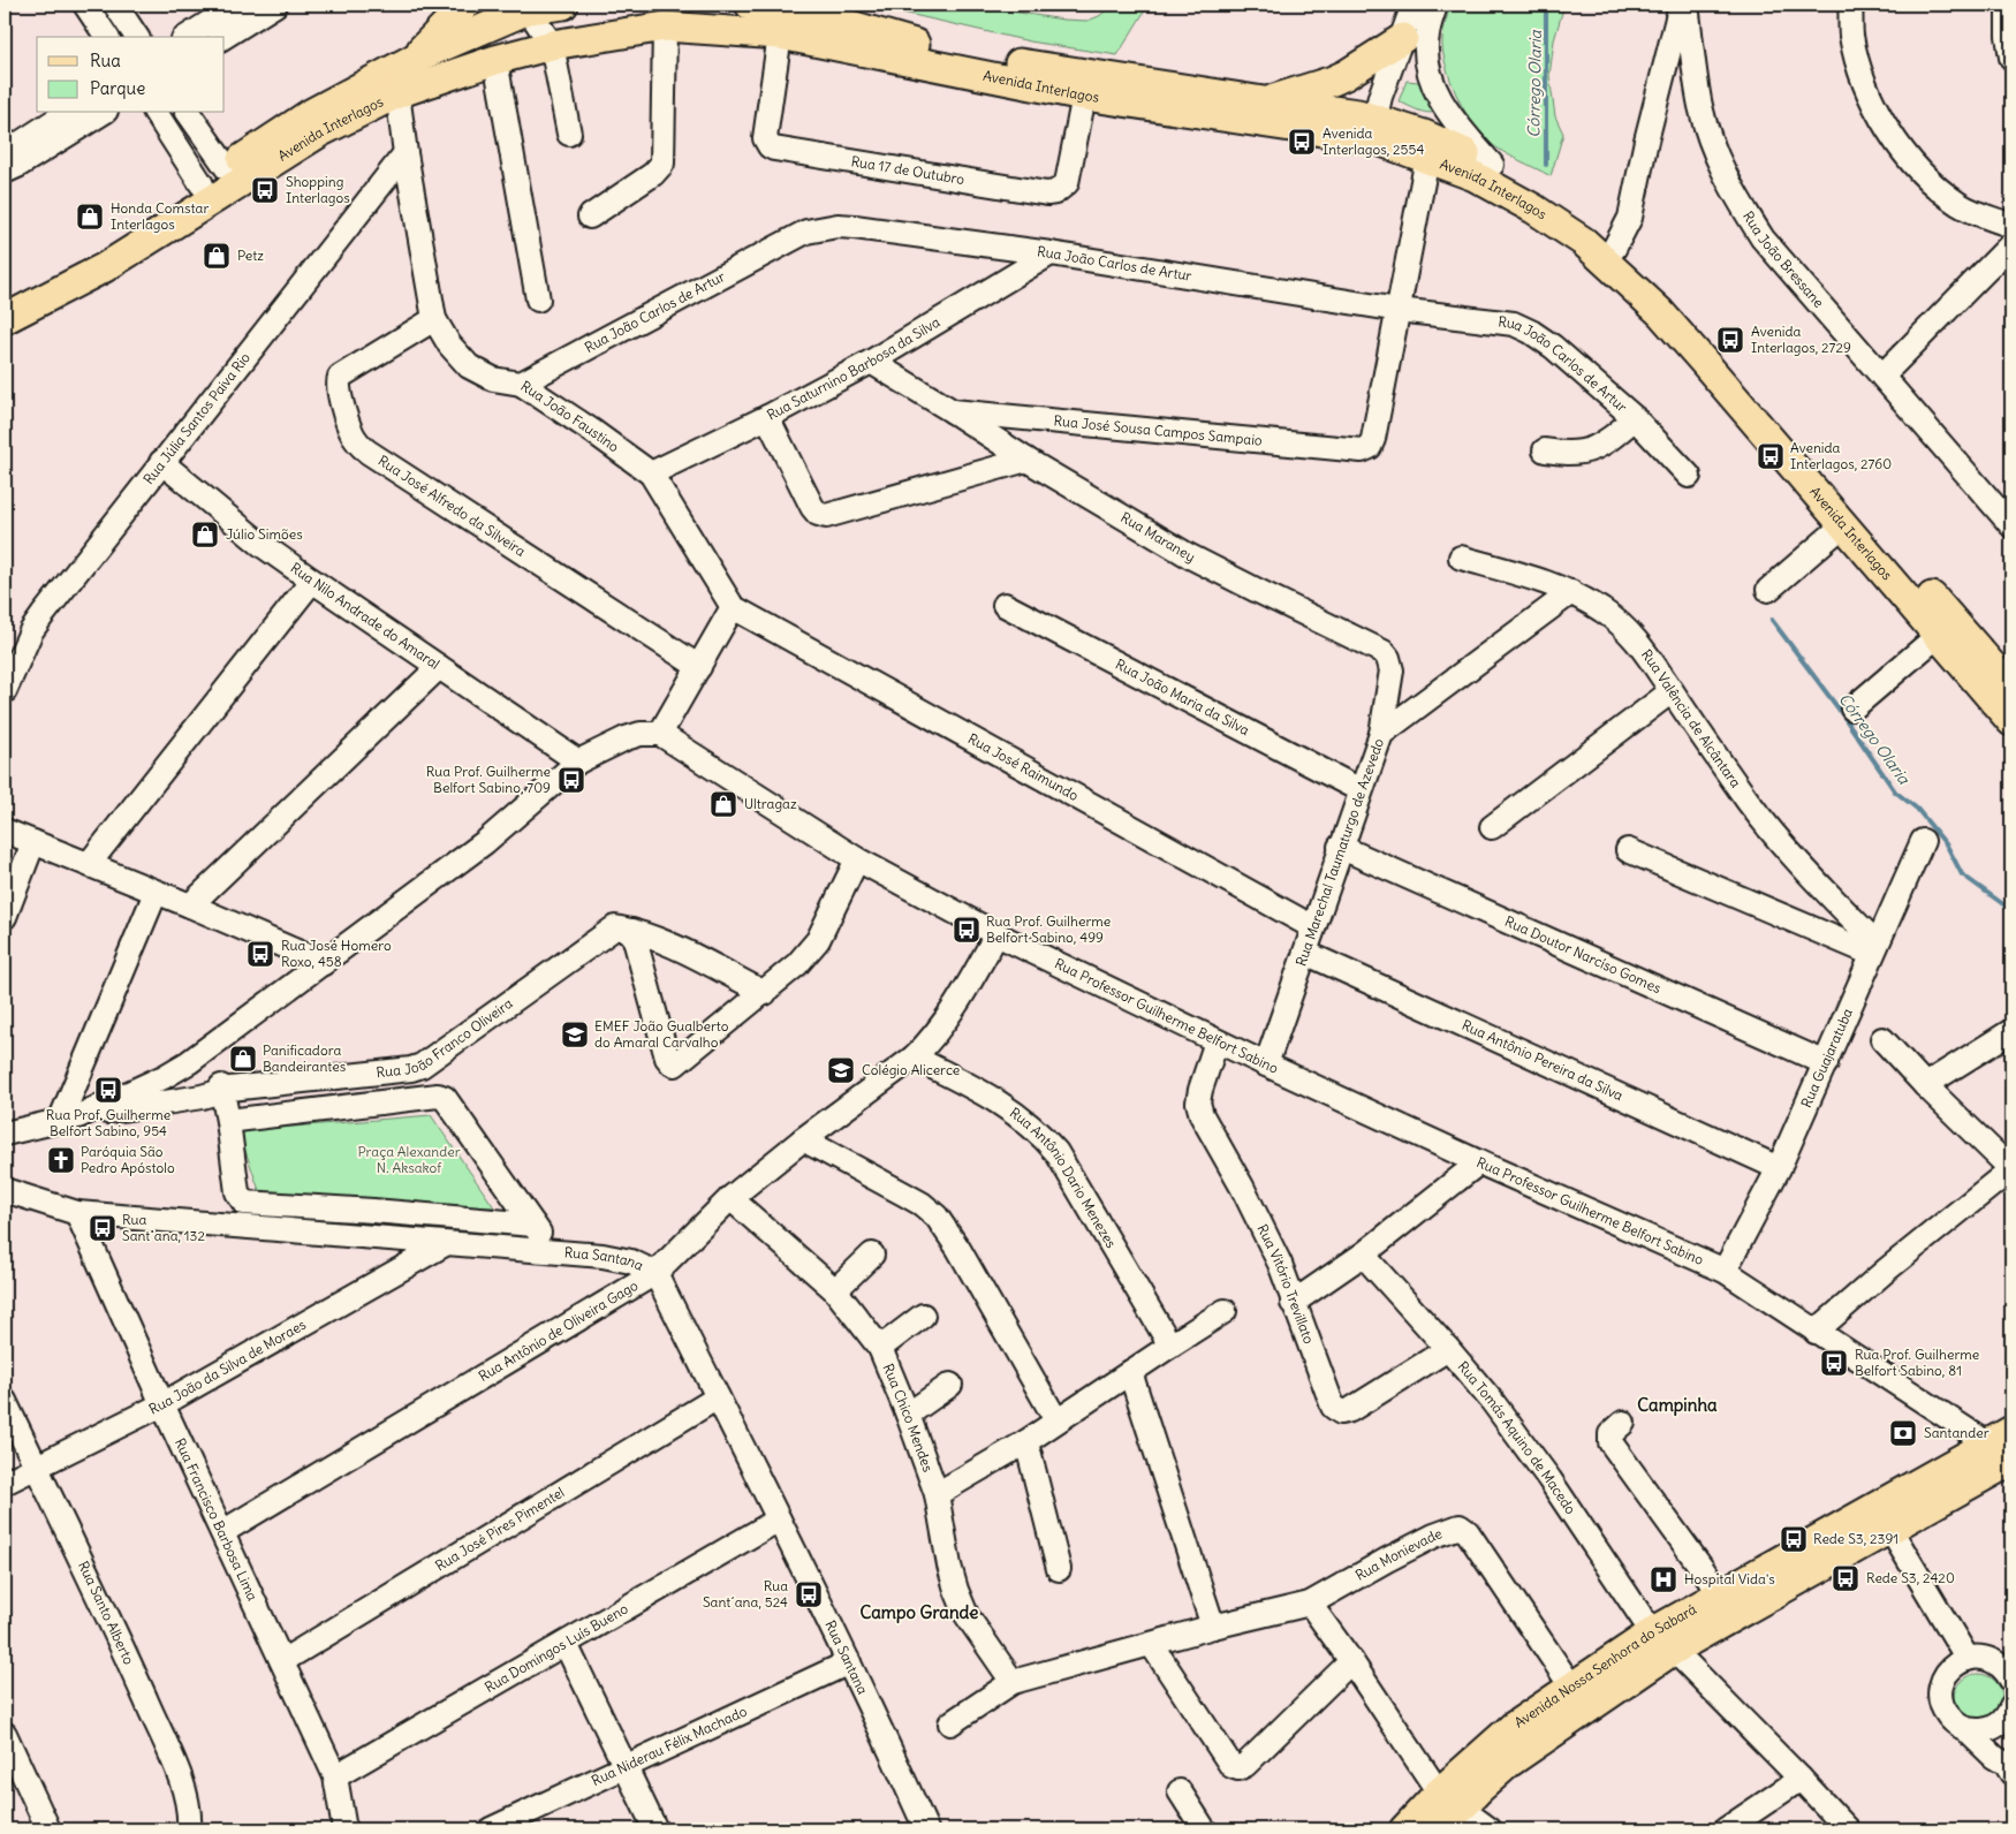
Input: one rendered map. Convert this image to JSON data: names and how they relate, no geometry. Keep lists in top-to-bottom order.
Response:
{
  "streets": {
    "main road": ["Avenida Interlagos", "Avenida Nossa Senhora do Sabará"],
    "street": [
      "Rua 17 de Outubro",
      "Rua João Bressane",
      "Rua João Carlos de Artur",
      "Rua Saturnino Barbosa da Silva",
      "Rua Júlia Santos Paiva Rio",
      "Rua João Faustino",
      "Rua José Sousa Campos Sampaio",
      "Rua José Alfredo da Silveira",
      "Rua Maraney",
      "Rua Nilo Andrade do Amaral",
      "Rua João Maria da Silva",
      "Rua Valência de Alcântara",
      "Rua José Raimundo",
      "Rua Marechal Taumaturgo de Azevedo",
      "Rua Doutor Narcíso Gomes",
      "Rua Professor Guilherme Belfort Sabino",
      "Rua João Franco Oliveira",
      "Rua Guajaratuba",
      "Rua Antônio Pereira da Silva",
      "Rua Antônio Dario Menezes",
      "Rua Santana",
      "Rua Vitório Trevillato",
      "Rua Antônio de Oliveira Gago",
      "Rua João da Silva de Moraes",
      "Rua Chico Mendes",
      "Rua Tomás Aquino de Macedo",
      "Rua Francisco Barbosa Lima",
      "Rua José Pires Pimentel",
      "Rua Monievade",
      "Rua Santo Alberto",
      "Rua Domingos Luís Bueno",
      "Rua Niderau Félix Machado"
    ]
  },
  "crossings": [
    ["Avenida Interlagos", "Rua 17 de Outubro"],
    ["Avenida Interlagos", "Rua João Faustino"],
    ["Rua João Carlos de Artur", "Rua Saturnino Barbosa da Silva"],
    ["Rua João Carlos de Artur", "Rua João Faustino"],
    ["Rua João Carlos de Artur", "Rua José Sousa Campos Sampaio"],
    ["Rua Saturnino Barbosa da Silva", "Rua João Faustino"],
    ["Rua Saturnino Barbosa da Silva", "Rua Maraney"],
    ["Rua Júlia Santos Paiva Rio", "Rua João Faustino"],
    ["Rua Júlia Santos Paiva Rio", "Rua Nilo Andrade do Amaral"],
    ["Rua João Faustino", "Rua José Alfredo da Silveira"],
    ["Rua João Faustino", "Rua José Raimundo"],
    ["Rua José Sousa Campos Sampaio", "Rua Maraney"],
    ["Rua Maraney", "Rua Marechal Taumaturgo de Azevedo"],
    ["Rua João Maria da Silva", "Rua Marechal Taumaturgo de Azevedo"],
    ["Rua Valência de Alcântara", "Rua Marechal Taumaturgo de Azevedo"],
    ["Rua Valência de Alcântara", "Rua Guajaratuba"],
    ["Rua José Raimundo", "Rua Marechal Taumaturgo de Azevedo"],
    ["Rua Marechal Taumaturgo de Azevedo", "Rua Doutor Narcíso Gomes"],
    ["Rua Marechal Taumaturgo de Azevedo", "Rua Professor Guilherme Belfort Sabino"],
    ["Rua Marechal Taumaturgo de Azevedo", "Rua Antônio Pereira da Silva"],
    ["Rua Doutor Narcíso Gomes", "Rua Guajaratuba"],
    ["Rua Professor Guilherme Belfort Sabino", "Rua Guajaratuba"],
    ["Rua Professor Guilherme Belfort Sabino", "Rua Vitório Trevillato"],
    ["Rua Professor Guilherme Belfort Sabino", "Rua Antônio de Oliveira Gago"],
    ["Rua Professor Guilherme Belfort Sabino", "Avenida Nossa Senhora do Sabará"],
    ["Rua Guajaratuba", "Rua Antônio Pereira da Silva"],
    ["Rua Antônio Dario Menezes", "Rua Antônio de Oliveira Gago"],
    ["Rua Santana", "Rua Antônio de Oliveira Gago"],
    ["Rua Santana", "Rua João da Silva de Moraes"],
    ["Rua Santana", "Rua Francisco Barbosa Lima"],
    ["Rua Santana", "Rua José Pires Pimentel"],
    ["Rua Santana", "Rua Domingos Luís Bueno"],
    ["Rua Santana", "Rua Niderau Félix Machado"],
    ["Rua Vitório Trevillato", "Rua Tomás Aquino de Macedo"],
    ["Rua Antônio de Oliveira Gago", "Rua Chico Mendes"],
    ["Rua Antônio de Oliveira Gago", "Rua Francisco Barbosa Lima"],
    ["Rua João da Silva de Moraes", "Rua Francisco Barbosa Lima"],
    ["Rua João da Silva de Moraes", "Rua Santo Alberto"],
    ["Rua Chico Mendes", "Rua Monievade"],
    ["Rua Tomás Aquino de Macedo", "Avenida Nossa Senhora do Sabará"],
    ["Rua Francisco Barbosa Lima", "Rua José Pires Pimentel"],
    ["Rua Francisco Barbosa Lima", "Rua Domingos Luís Bueno"],
    ["Rua Monievade", "Avenida Nossa Senhora do Sabará"]
  ],
  "districts": ["Campinha", "Campo Grande"],
  "water": ["Córrego Olaria"],
  "parks": ["Praça Alexander N. Aksakof"],
  "places": {
    "bus stop": [
      "Avenida Interlagos, 2554",
      "Shopping Interlagos",
      "Avenida Interlagos, 2729",
      "Avenida Interlagos, 2760",
      "Rua Prof. Guilherme Belfort Sabino, 709",
      "Rua Prof. Guilherme Belfort Sabino, 499",
      "Rua José Homero Roxo, 458",
      "Rua Prof. Guilherme Belfort Sabino, 954",
      "Rua Sant´ana, 132",
      "Rua Prof. Guilherme Belfort Sabino, 81",
      "Rede S3, 2391",
      "Rede S3, 2420",
      "Rua Sant´ana, 524"
    ],
    "shop": [
      "Honda Comstar Interlagos",
      "Petz",
      "Júlio Simões",
      "Ultragaz",
      "Panificadora Bandeirantes"
    ],
    "school or university": ["EMEF João Gualberto do Amaral Carvalho", "Colégio Alicerce"],
    "church": ["Paróquia São Pedro Apóstolo"],
    "bank": ["Santander"],
    "hospital": ["Hospital Vida's"]
  },
  "legend": ["Rua", "Parque"]
}
